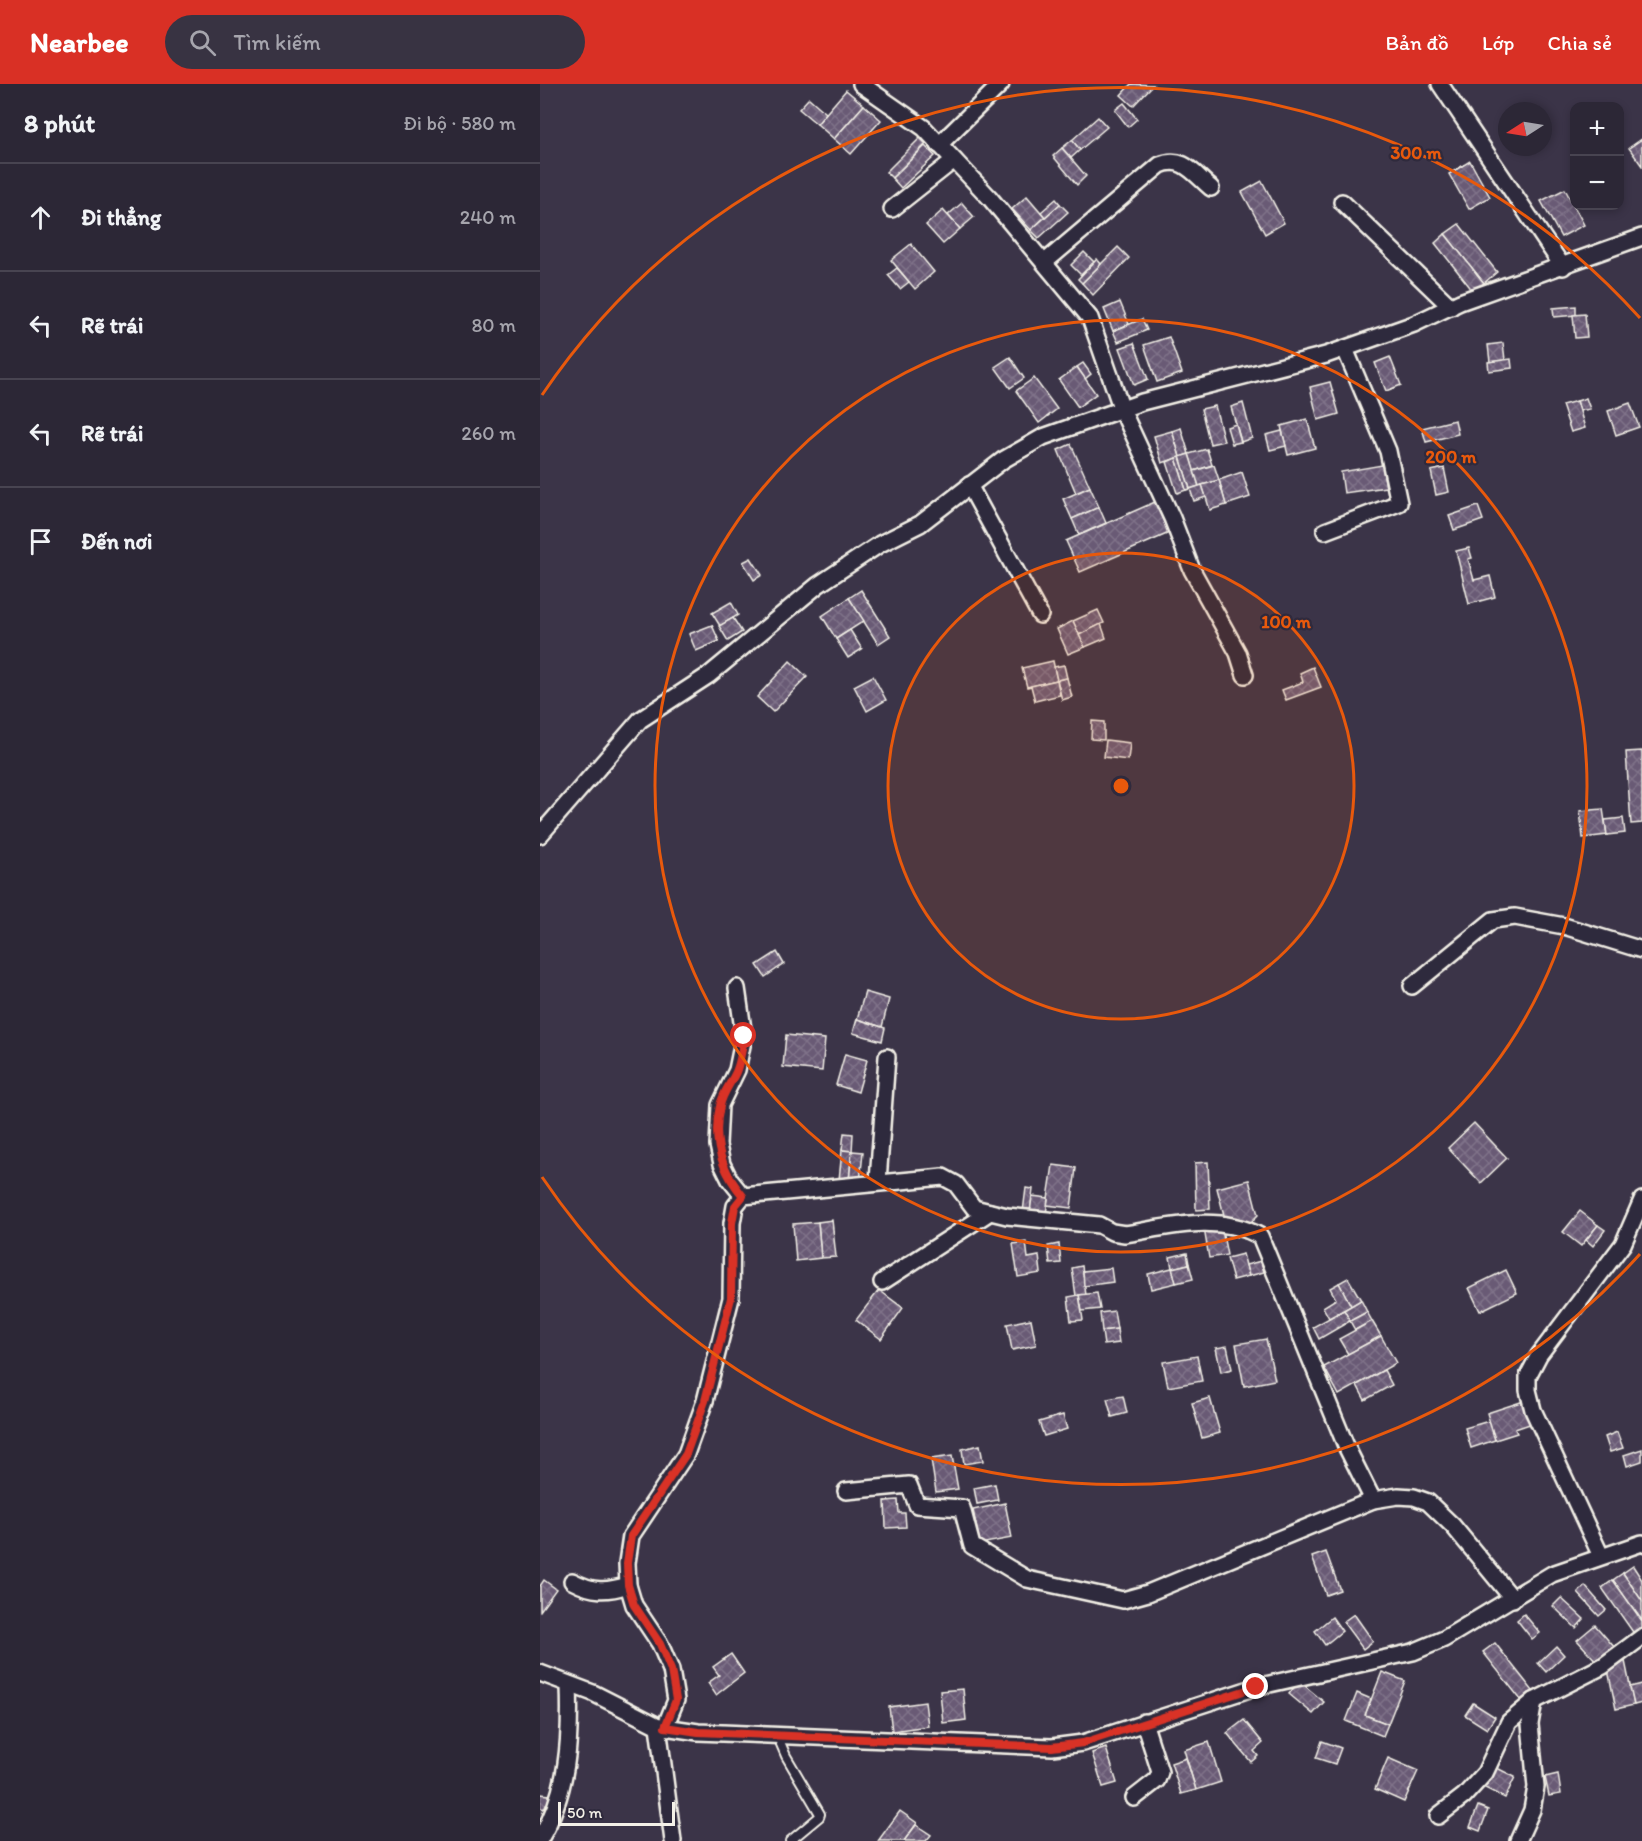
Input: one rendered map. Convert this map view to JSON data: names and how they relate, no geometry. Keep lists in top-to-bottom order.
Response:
{
  "scale_bar": "50 m",
  "north": "left",
  "page": {
    "header": "Nearbee",
    "search": "Tìm kiếm",
    "nav": ["Bản đồ", "Lớp", "Chia sẻ"],
    "heading": ["8 phút", "Đi bộ · 580 m"],
    "map_buttons": ["+", "−"],
    "list": [
      ["Đi thẳng", "240 m"],
      ["Rẽ trái", "80 m"],
      ["Rẽ trái", "260 m"],
      "Đến nơi"
    ],
    "scale": "50 m"
  },
  "rings": ["300 m", "200 m", "100 m"]
}
